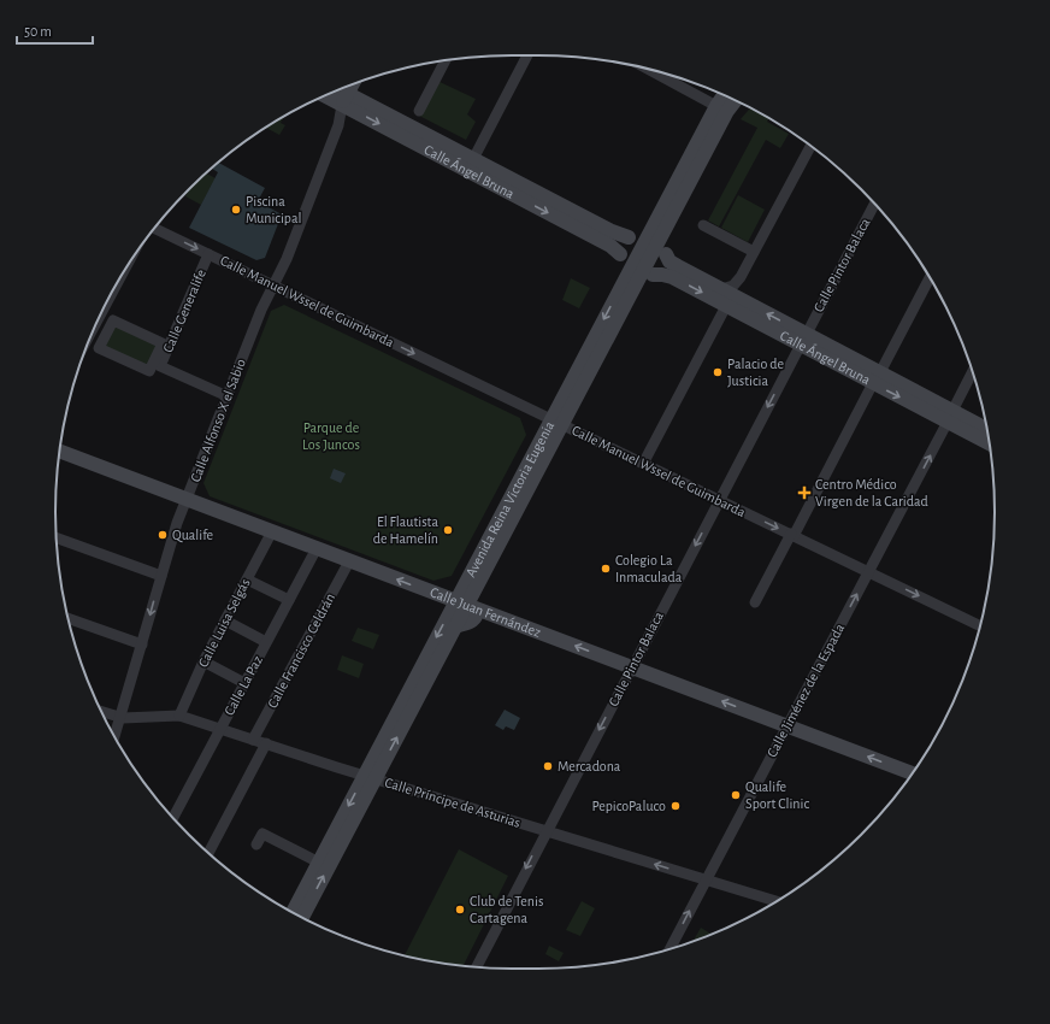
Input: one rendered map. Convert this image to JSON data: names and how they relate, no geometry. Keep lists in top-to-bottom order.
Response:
{
  "streets": {
    "main road": ["Calle Ángel Bruna", "Avenida Reina Victoria Eugenia", "Calle Juan Fernández"],
    "street": [
      "Calle Pintor Balaca",
      "Calle Manuel Wssel de Guimbarda",
      "Calle Generalife",
      "Calle Alfonso X el Sabio",
      "Calle Luisa Selgás",
      "Calle Francisco Celdrán",
      "Calle La Paz",
      "Calle Jiménez de la Espada",
      "Calle Príncipe de Asturias"
    ]
  },
  "crossings": [
    ["Calle Ángel Bruna", "Calle Pintor Balaca"],
    ["Calle Ángel Bruna", "Calle Alfonso X el Sabio"],
    ["Calle Ángel Bruna", "Avenida Reina Victoria Eugenia"],
    ["Calle Ángel Bruna", "Calle Jiménez de la Espada"],
    ["Calle Pintor Balaca", "Calle Manuel Wssel de Guimbarda"],
    ["Calle Pintor Balaca", "Calle Juan Fernández"],
    ["Calle Pintor Balaca", "Calle Príncipe de Asturias"],
    ["Calle Manuel Wssel de Guimbarda", "Calle Generalife"],
    ["Calle Manuel Wssel de Guimbarda", "Calle Alfonso X el Sabio"],
    ["Calle Manuel Wssel de Guimbarda", "Avenida Reina Victoria Eugenia"],
    ["Calle Manuel Wssel de Guimbarda", "Calle Jiménez de la Espada"],
    ["Calle Generalife", "Calle Alfonso X el Sabio"],
    ["Calle Alfonso X el Sabio", "Calle Juan Fernández"],
    ["Calle Alfonso X el Sabio", "Calle Príncipe de Asturias"],
    ["Avenida Reina Victoria Eugenia", "Calle Juan Fernández"],
    ["Avenida Reina Victoria Eugenia", "Calle Príncipe de Asturias"],
    ["Calle Juan Fernández", "Calle Luisa Selgás"],
    ["Calle Juan Fernández", "Calle Francisco Celdrán"],
    ["Calle Juan Fernández", "Calle La Paz"],
    ["Calle Juan Fernández", "Calle Jiménez de la Espada"],
    ["Calle Luisa Selgás", "Calle Príncipe de Asturias"],
    ["Calle Francisco Celdrán", "Calle Príncipe de Asturias"],
    ["Calle La Paz", "Calle Príncipe de Asturias"],
    ["Calle Jiménez de la Espada", "Calle Príncipe de Asturias"]
  ],
  "one_way": ["Calle Manuel Wssel de Guimbarda", "Calle Juan Fernández"],
  "parks": ["Parque de Los Juncos"],
  "places": {
    "other": [
      "Piscina Municipal",
      "Palacio de Justicia",
      "El Flautista de Hamelín",
      "Qualife",
      "Colegio La Inmaculada",
      "Mercadona",
      "Qualife Sport Clinic",
      "PepicoPaluco",
      "Club de Tenis Cartagena"
    ],
    "health": ["Centro Médico Virgen de la Caridad"]
  },
  "scale_bar": "50 m"
}
